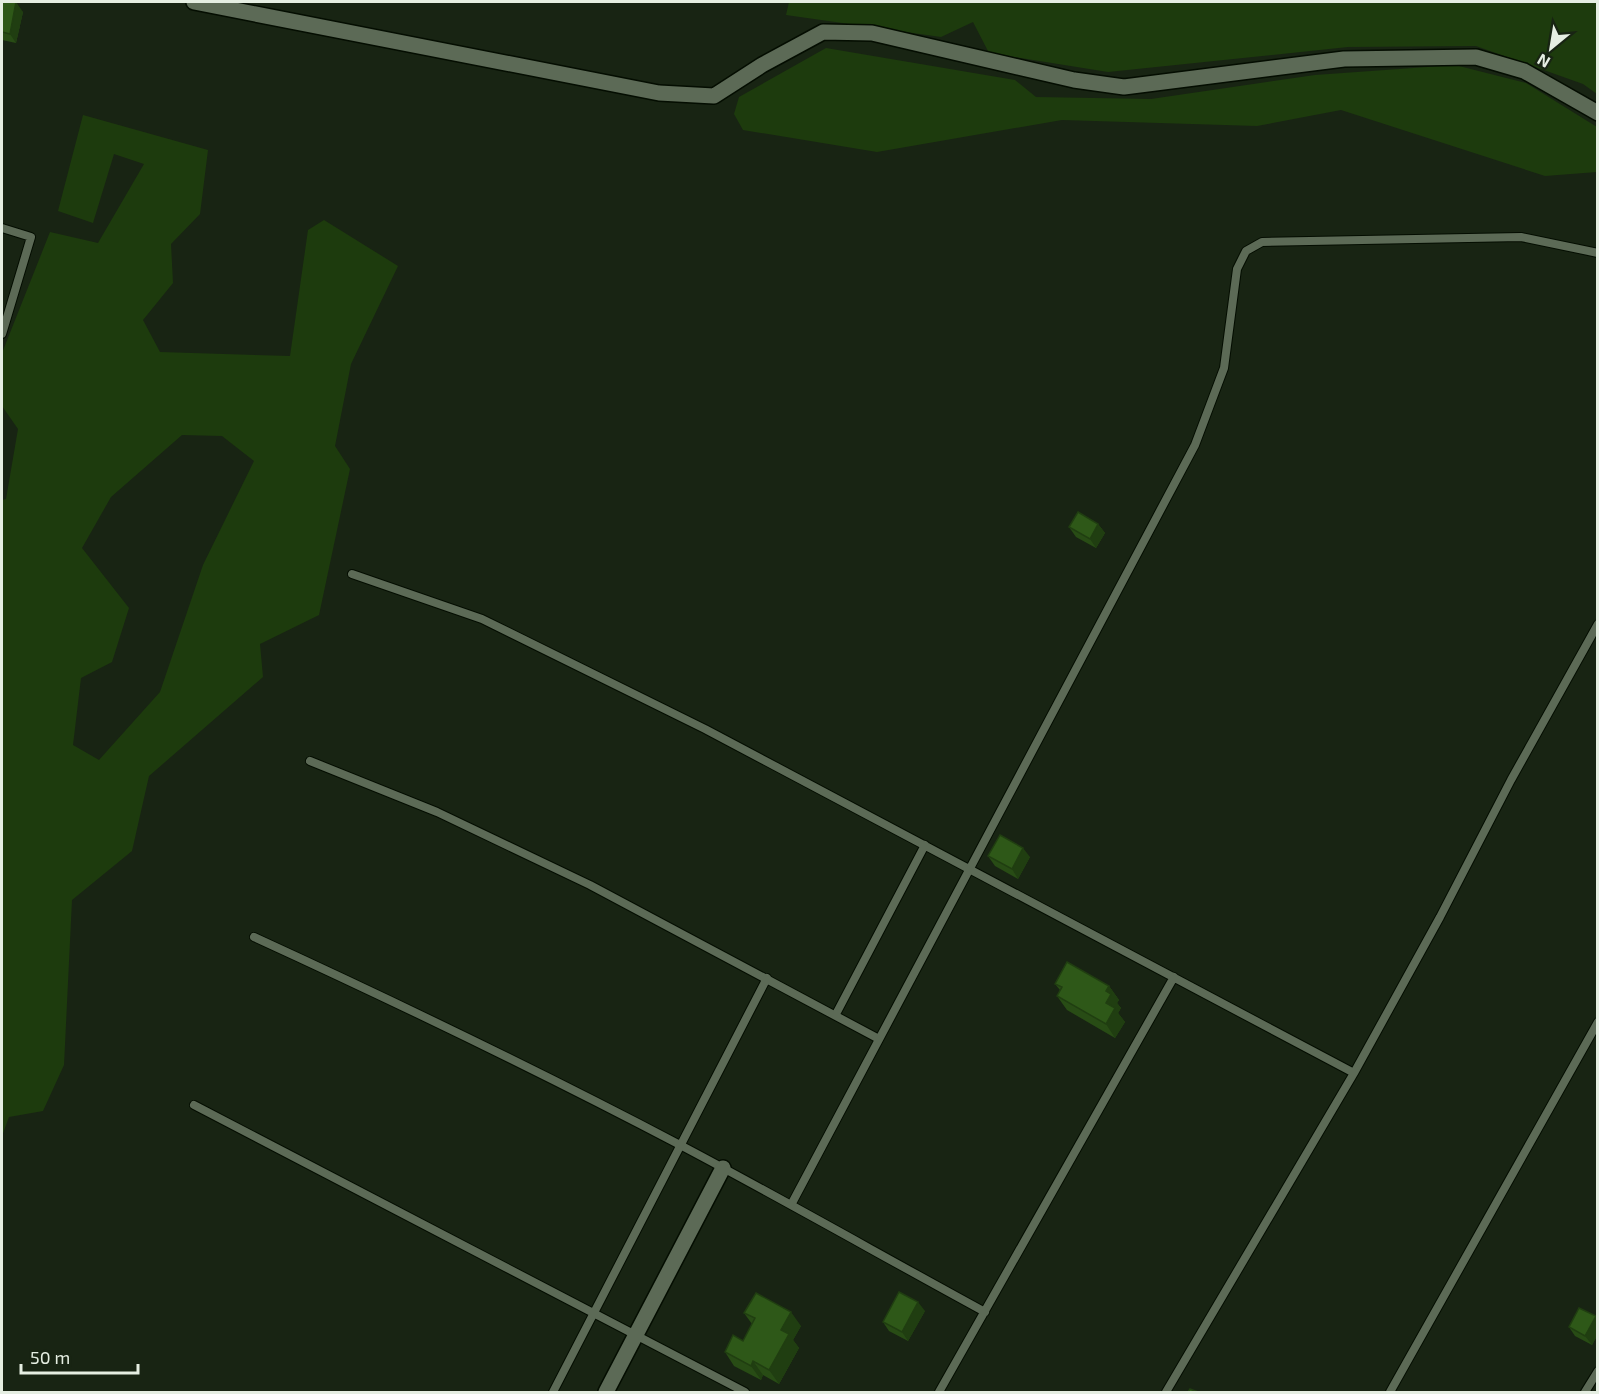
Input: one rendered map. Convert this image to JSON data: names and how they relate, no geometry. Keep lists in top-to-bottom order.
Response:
{
  "scale_bar": "50 m",
  "north": "bottom left"
}
